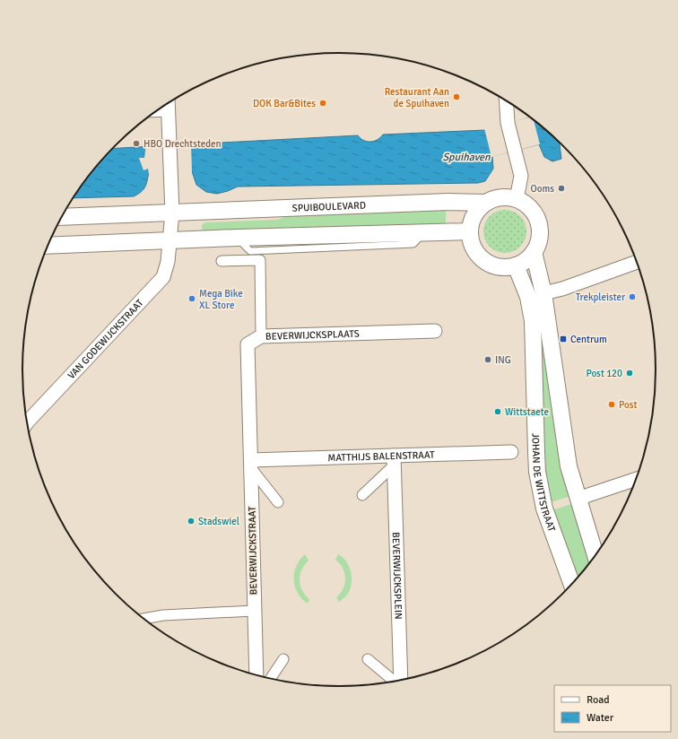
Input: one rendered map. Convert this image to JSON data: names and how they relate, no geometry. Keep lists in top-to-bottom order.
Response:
{
  "streets": {
    "street": [
      "SPUIBOULEVARD",
      "BEVERWIJCKSPLAATS",
      "VAN GODEWIJCKSTRAAT",
      "MATTHIJS BALENSTRAAT",
      "JOHAN DE WITTSTRAAT",
      "BEVERWIJCKSTRAAT",
      "BEVERWIJCKSPLEIN"
    ]
  },
  "crossings": [
    ["SPUIBOULEVARD", "JOHAN DE WITTSTRAAT"],
    ["BEVERWIJCKSPLAATS", "BEVERWIJCKSTRAAT"],
    ["MATTHIJS BALENSTRAAT", "BEVERWIJCKSTRAAT"],
    ["MATTHIJS BALENSTRAAT", "BEVERWIJCKSPLEIN"]
  ],
  "water": ["Spuihaven"],
  "places": {
    "other": [
      "Restaurant Aan de Spuihaven",
      "DOK Bar&Bites",
      "HBO Drechtsteden",
      "Ooms",
      "Trekpleister",
      "Mega Bike XL Store",
      "ING",
      "Post 120",
      "Post",
      "Wittstaete",
      "Stadswiel"
    ],
    "transit": ["Centrum"]
  },
  "legend": ["Road", "Water"]
}
